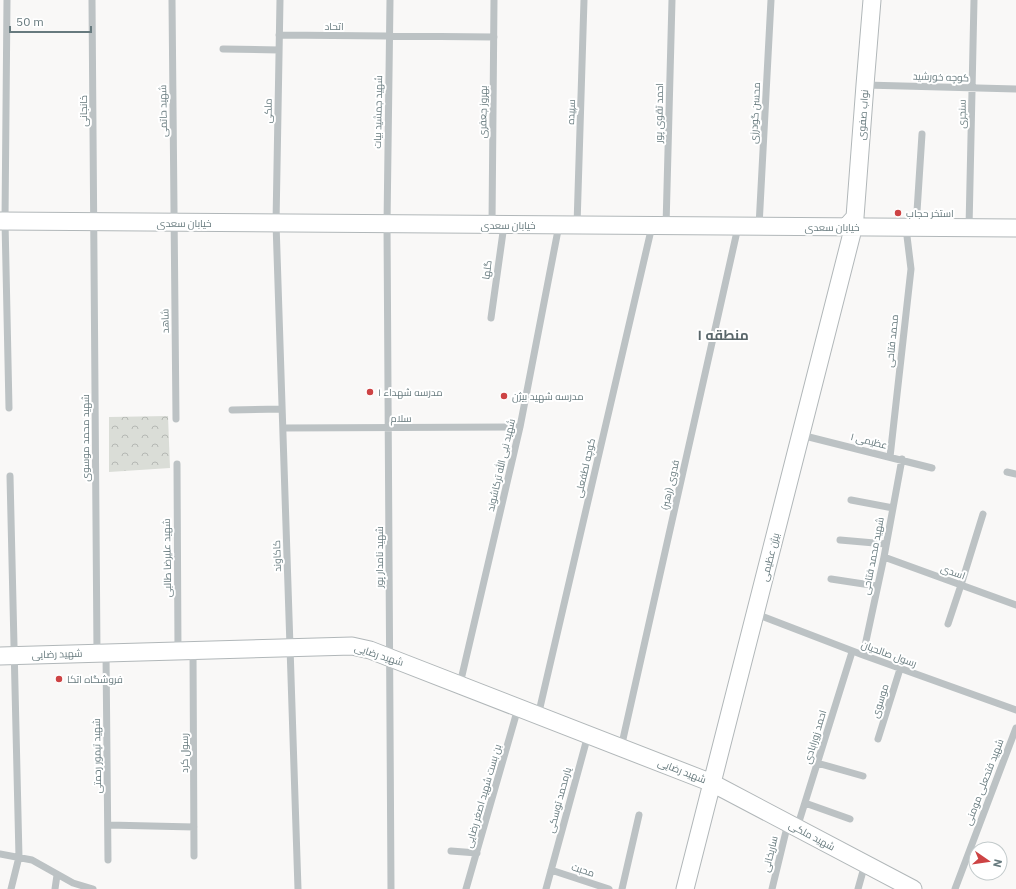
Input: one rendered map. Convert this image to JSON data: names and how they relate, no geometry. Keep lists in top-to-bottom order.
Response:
{
  "streets": {
    "main road": [
      "نواب صفوی",
      "خیابان سعدی",
      "بیژن عظیمی",
      "شهید رضایی",
      "شهید ملکی"
    ],
    "street": [
      "اتحاد",
      "کوچه خورشید",
      "خانجانی",
      "شهید حاتمی",
      "ملکی",
      "شهید جمشید بیات",
      "بهروز جعفری",
      "سپیده",
      "احمد تقوی پور",
      "محسن گودرزی",
      "سنجری",
      "گلها",
      "شاهد",
      "محمد فتاحی",
      "سلام",
      "شهید محمد موسوی",
      "عظیمی ۱",
      "شهید نبی الله ترکاشوند",
      "کوچه لطفعلی",
      "فدوی (رهبر)",
      "کاکاوند",
      "شهید محمد فتاحی",
      "شهید نامدار پور",
      "شهید علیرضا طالبی",
      "اسدی",
      "رسول صالحیان",
      "موسوی",
      "احمد زورابادی",
      "رسول کرد",
      "شهید تیمور رحمتی",
      "شهید فتحعلی مومنی",
      "بن بست شهید اصغر رضایی",
      "یارمحمد توسکی",
      "ساریخانی",
      "محبت"
    ]
  },
  "crossings": [
    ["اتحاد", "ملکی"],
    ["اتحاد", "شهید جمشید بیات"],
    ["اتحاد", "بهروز جعفری"],
    ["کوچه خورشید", "سنجری"],
    ["کوچه خورشید", "نواب صفوی"],
    ["خانجانی", "خیابان سعدی"],
    ["خانجانی", "شهید محمد موسوی"],
    ["شهید حاتمی", "خیابان سعدی"],
    ["شهید حاتمی", "شاهد"],
    ["ملکی", "خیابان سعدی"],
    ["ملکی", "کاکاوند"],
    ["شهید جمشید بیات", "خیابان سعدی"],
    ["شهید جمشید بیات", "شهید نامدار پور"],
    ["بهروز جعفری", "خیابان سعدی"],
    ["بهروز جعفری", "گلها"],
    ["سپیده", "خیابان سعدی"],
    ["احمد تقوی پور", "خیابان سعدی"],
    ["احمد تقوی پور", "کوچه لطفعلی"],
    ["محسن گودرزی", "خیابان سعدی"],
    ["سنجری", "خیابان سعدی"],
    ["نواب صفوی", "خیابان سعدی"],
    ["نواب صفوی", "بیژن عظیمی"],
    ["خیابان سعدی", "گلها"],
    ["خیابان سعدی", "شاهد"],
    ["خیابان سعدی", "محمد فتاحی"],
    ["خیابان سعدی", "شهید محمد موسوی"],
    ["خیابان سعدی", "شهید نبی الله ترکاشوند"],
    ["خیابان سعدی", "کوچه لطفعلی"],
    ["خیابان سعدی", "فدوی (رهبر)"],
    ["خیابان سعدی", "کاکاوند"],
    ["خیابان سعدی", "شهید نامدار پور"],
    ["خیابان سعدی", "بیژن عظیمی"],
    ["محمد فتاحی", "عظیمی ۱"],
    ["سلام", "شهید نبی الله ترکاشوند"],
    ["سلام", "کاکاوند"],
    ["سلام", "شهید نامدار پور"],
    ["شهید محمد موسوی", "شهید رضایی"],
    ["شهید محمد موسوی", "شهید تیمور رحمتی"],
    ["عظیمی ۱", "شهید محمد فتاحی"],
    ["عظیمی ۱", "بیژن عظیمی"],
    ["شهید نبی الله ترکاشوند", "شهید رضایی"],
    ["کوچه لطفعلی", "شهید رضایی"],
    ["فدوی (رهبر)", "شهید رضایی"],
    ["کاکاوند", "شهید رضایی"],
    ["شهید محمد فتاحی", "اسدی"],
    ["شهید محمد فتاحی", "رسول صالحیان"],
    ["شهید نامدار پور", "شهید رضایی"],
    ["بیژن عظیمی", "شهید رضایی"],
    ["بیژن عظیمی", "رسول صالحیان"],
    ["بیژن عظیمی", "شهید ملکی"],
    ["شهید علیرضا طالبی", "شهید رضایی"],
    ["شهید علیرضا طالبی", "رسول کرد"],
    ["شهید رضایی", "رسول کرد"],
    ["شهید رضایی", "شهید تیمور رحمتی"],
    ["شهید رضایی", "بن بست شهید اصغر رضایی"],
    ["شهید رضایی", "یارمحمد توسکی"],
    ["شهید رضایی", "شهید ملکی"],
    ["رسول صالحیان", "موسوی"],
    ["رسول صالحیان", "احمد زورابادی"],
    ["احمد زورابادی", "شهید ملکی"],
    ["احمد زورابادی", "ساریخانی"],
    ["یارمحمد توسکی", "محبت"],
    ["شهید ملکی", "ساریخانی"]
  ],
  "districts": ["منطقه ۱"],
  "places": [
    "استخر حجاب",
    "مدرسه شهداء ۱",
    "مدرسه شهید بیژن",
    "فروشگاه اتکا"
  ],
  "scale_bar": "50 m",
  "north": "right"
}
